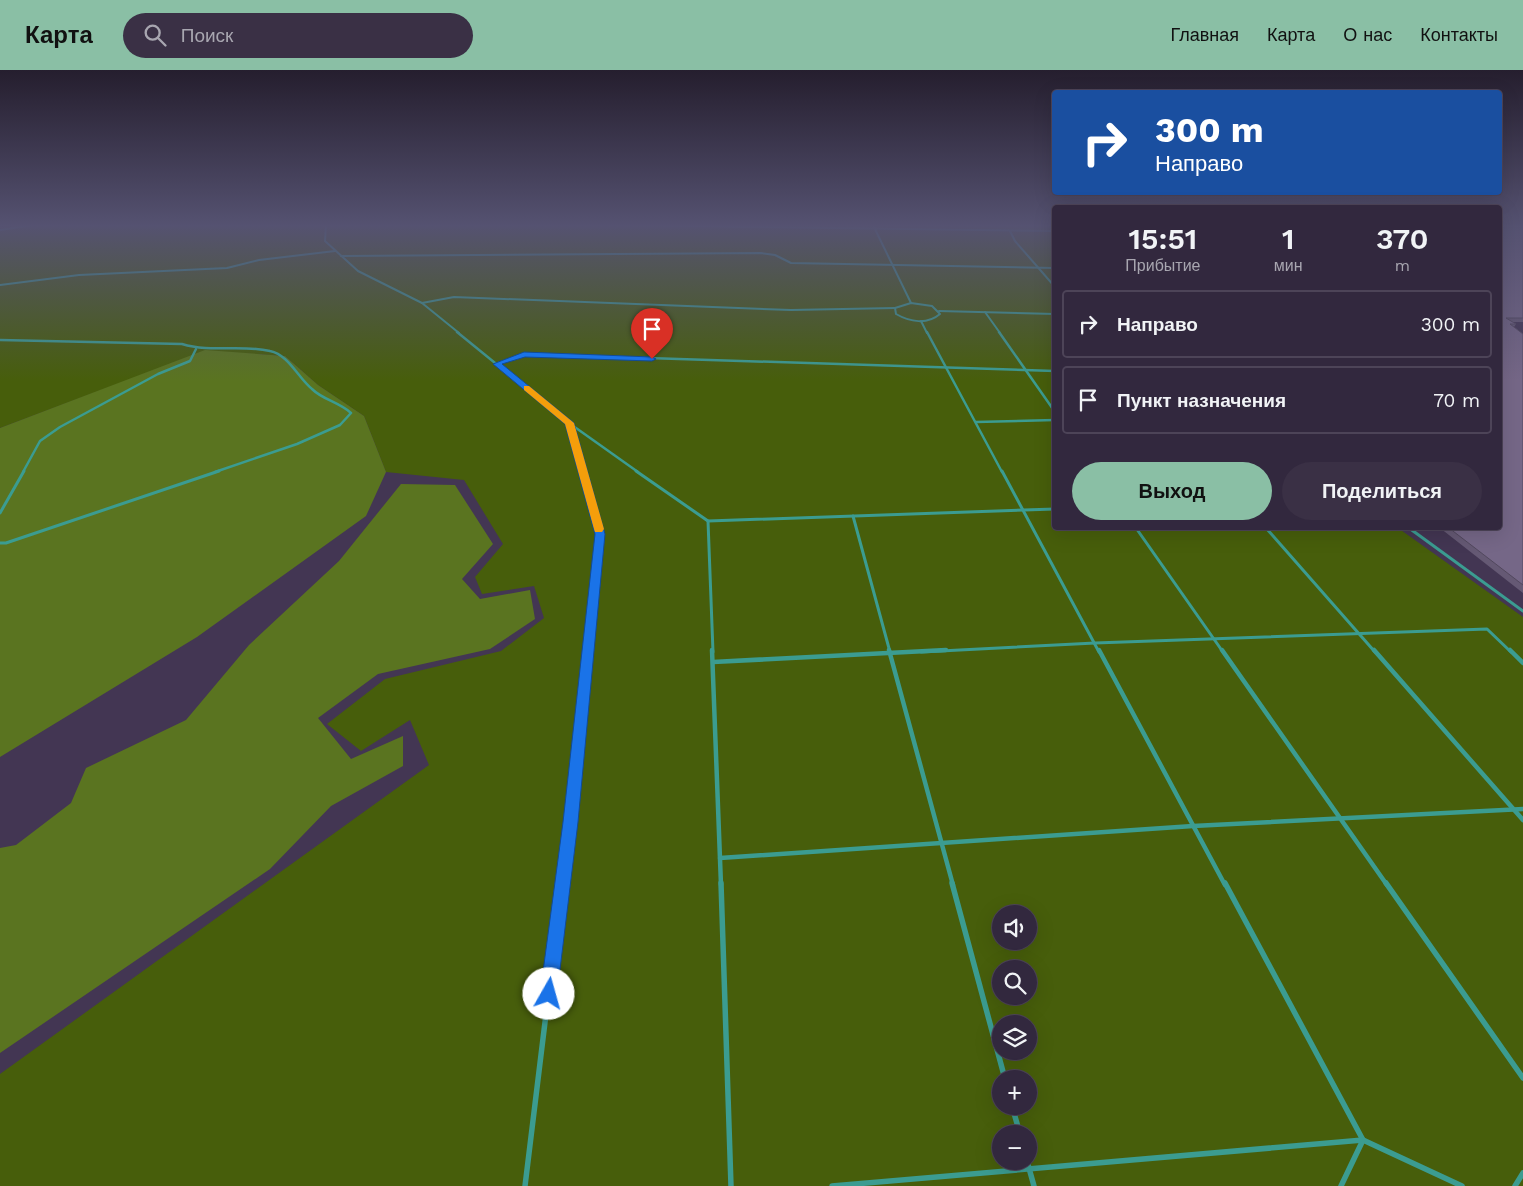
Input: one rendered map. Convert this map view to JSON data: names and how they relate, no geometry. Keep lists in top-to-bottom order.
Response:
{
  "page": {
    "header": "Карта",
    "search": "Поиск",
    "nav": [
      "Главная",
      "Карта",
      "О нас",
      "Контакты"
    ],
    "turn": ["300 m", "Направо"],
    "eta": [
      "15:51",
      "Прибытие",
      "1",
      "мин",
      "370",
      "m"
    ],
    "list": [
      {
        "name": "Направо",
        "value": "300 m"
      },
      {
        "name": "Пункт назначения",
        "value": "70 m"
      }
    ],
    "buttons": ["Выход", "Поделиться"],
    "map_buttons": ["+", "−"]
  }
}
